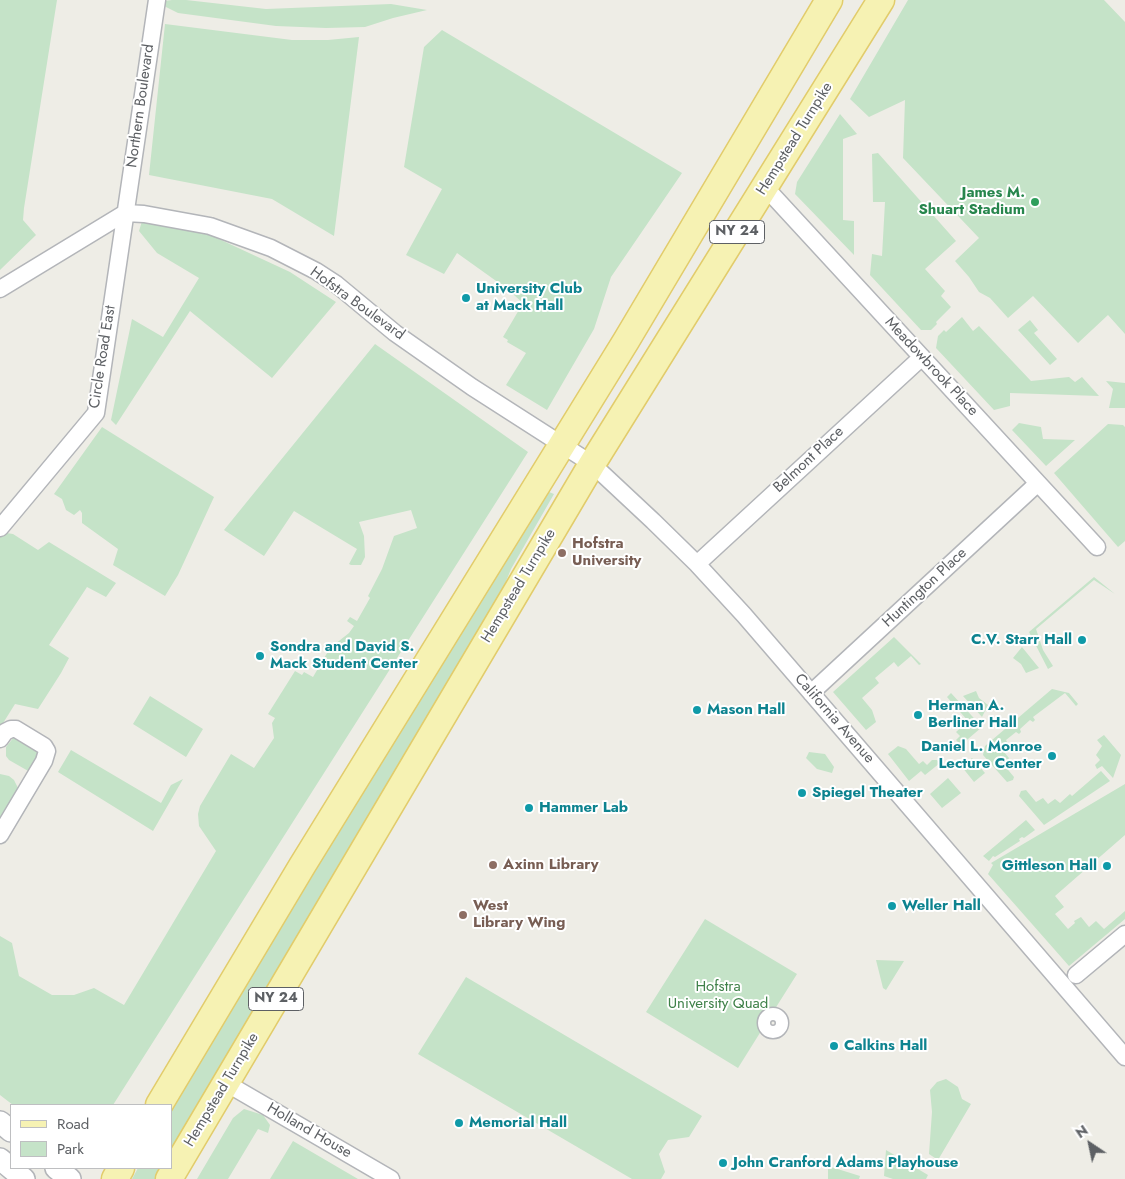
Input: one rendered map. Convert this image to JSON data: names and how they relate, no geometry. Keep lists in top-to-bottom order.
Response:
{
  "streets": {
    "main road": ["Hempstead Turnpike", "NY 24"],
    "street": [
      "Northern Boulevard",
      "Hofstra Boulevard",
      "Circle Road East",
      "Meadowbrook Place",
      "Belmont Place",
      "Huntington Place",
      "California Avenue",
      "Holland House"
    ]
  },
  "crossings": [
    ["Northern Boulevard", "Hofstra Boulevard"],
    ["Northern Boulevard", "Circle Road East"],
    ["Hempstead Turnpike", "Meadowbrook Place"],
    ["Hempstead Turnpike", "California Avenue"],
    ["Hempstead Turnpike", "Holland House"],
    ["NY 24", "Hofstra Boulevard"],
    ["NY 24", "California Avenue"],
    ["Hofstra Boulevard", "Circle Road East"],
    ["Hofstra Boulevard", "California Avenue"],
    ["Meadowbrook Place", "Belmont Place"],
    ["Meadowbrook Place", "Huntington Place"],
    ["Belmont Place", "California Avenue"],
    ["Huntington Place", "California Avenue"]
  ],
  "parks": ["Hofstra University Quad"],
  "places": [
    "James M. Shuart Stadium",
    "University Club at Mack Hall",
    "Hofstra University",
    "C.V. Starr Hall",
    "Sondra and David S. Mack Student Center",
    "Mason Hall",
    "Herman A. Berliner Hall",
    "Daniel L. Monroe Lecture Center",
    "Spiegel Theater",
    "Hammer Lab",
    "Axinn Library",
    "Gittleson Hall",
    "Weller Hall",
    "West Library Wing",
    "Calkins Hall",
    "Memorial Hall",
    "John Cranford Adams Playhouse"
  ],
  "legend": ["Road", "Park"],
  "north": "top left"
}
